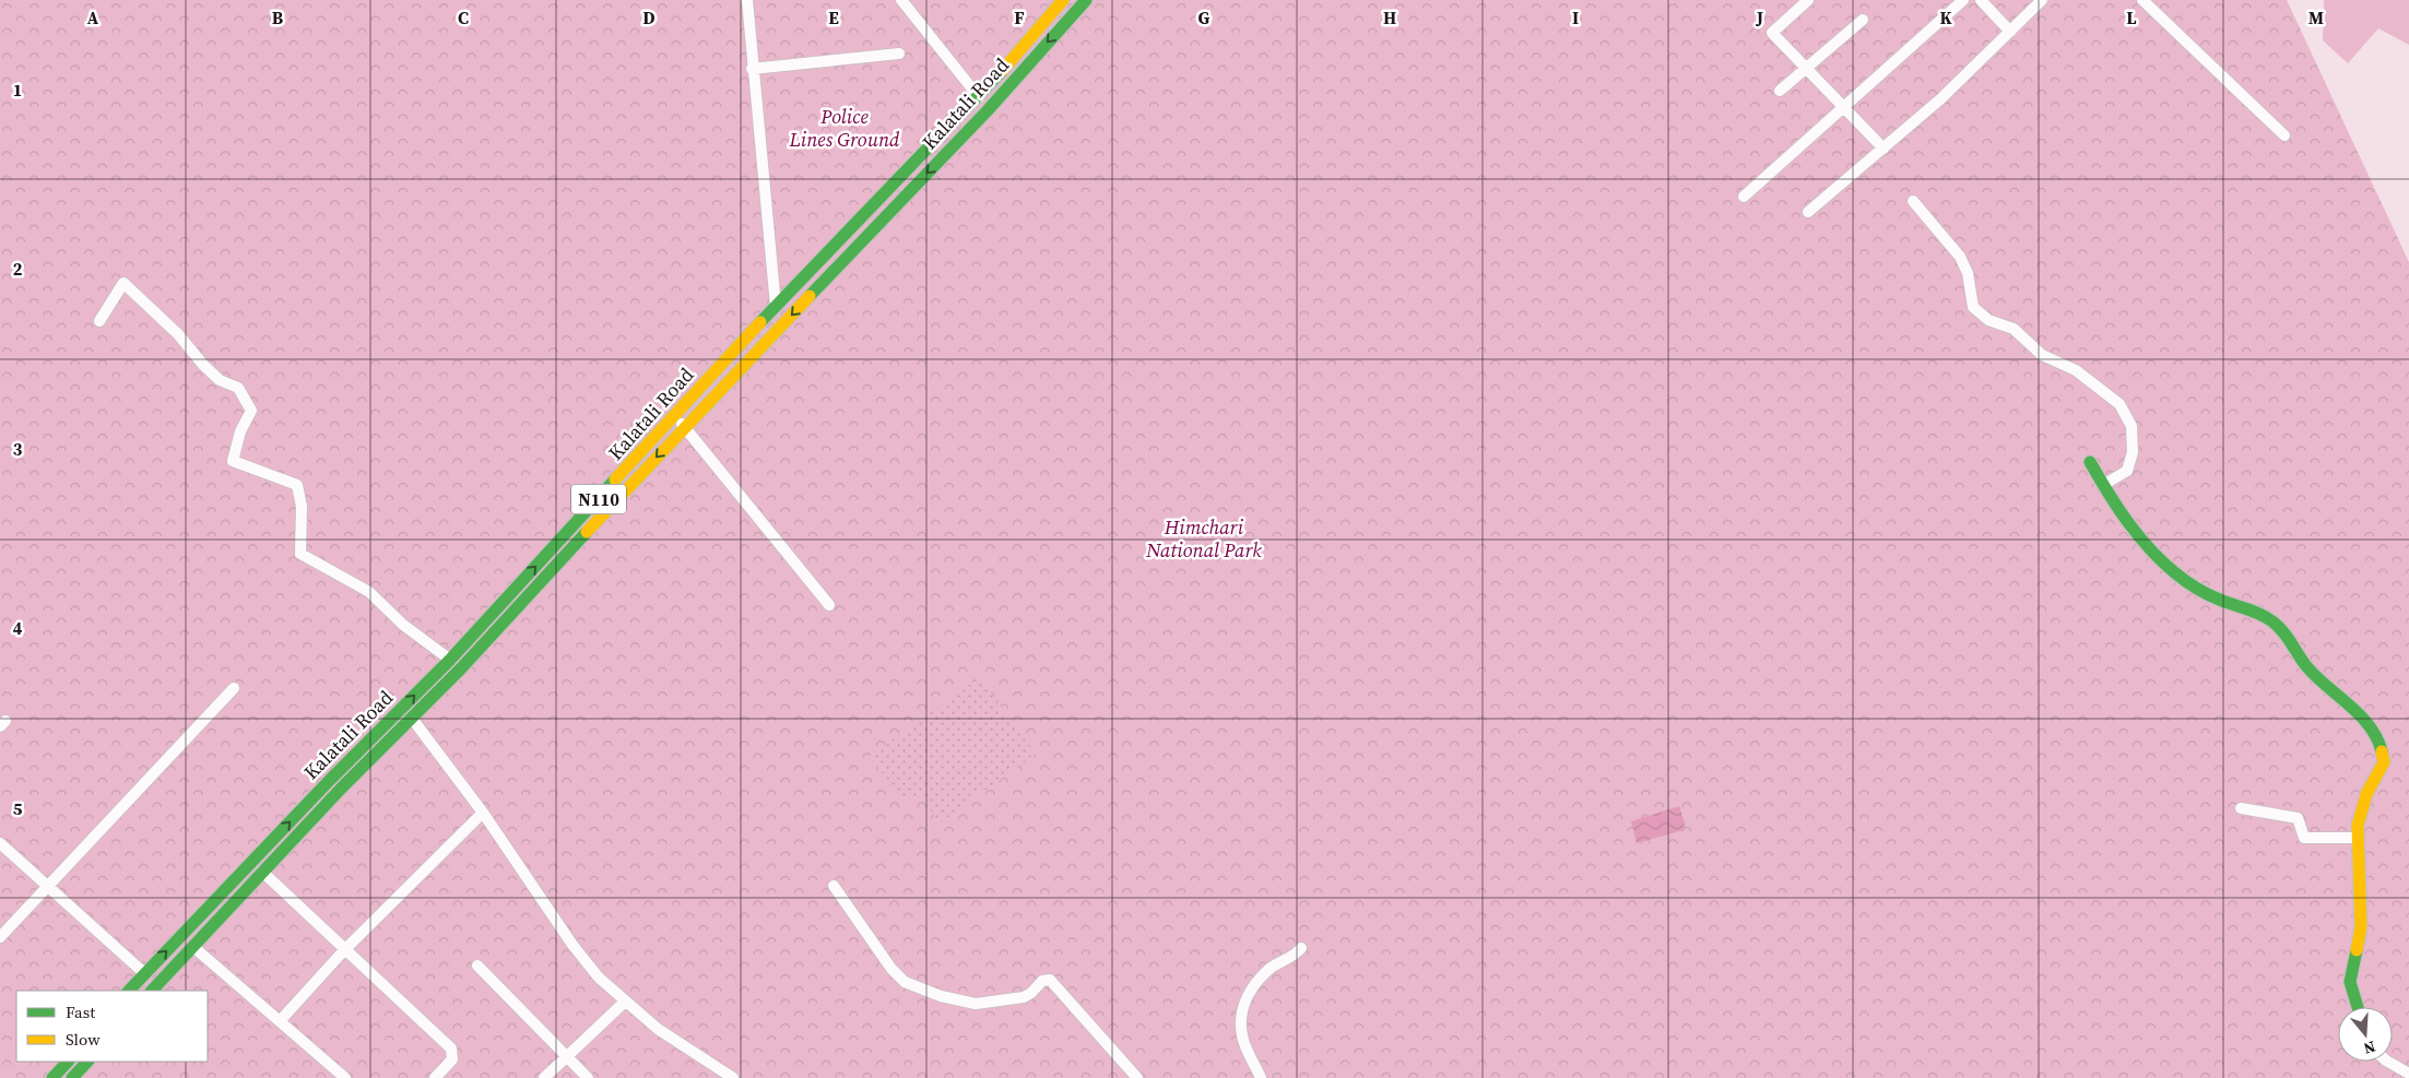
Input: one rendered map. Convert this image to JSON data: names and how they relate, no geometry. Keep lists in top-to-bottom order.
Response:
{
  "streets": {
    "main road": ["Kalatali Road", "N110"]
  },
  "parks": ["Police Lines Ground", "Himchari National Park"],
  "legend": ["Fast", "Slow"],
  "north": "bottom",
  "grid": {
    "columns": [
      "A",
      "B",
      "C",
      "D",
      "E",
      "F",
      "G",
      "H",
      "I",
      "J",
      "K",
      "L",
      "M"
    ],
    "rows": [
      "1",
      "2",
      "3",
      "4",
      "5"
    ]
  }
}
